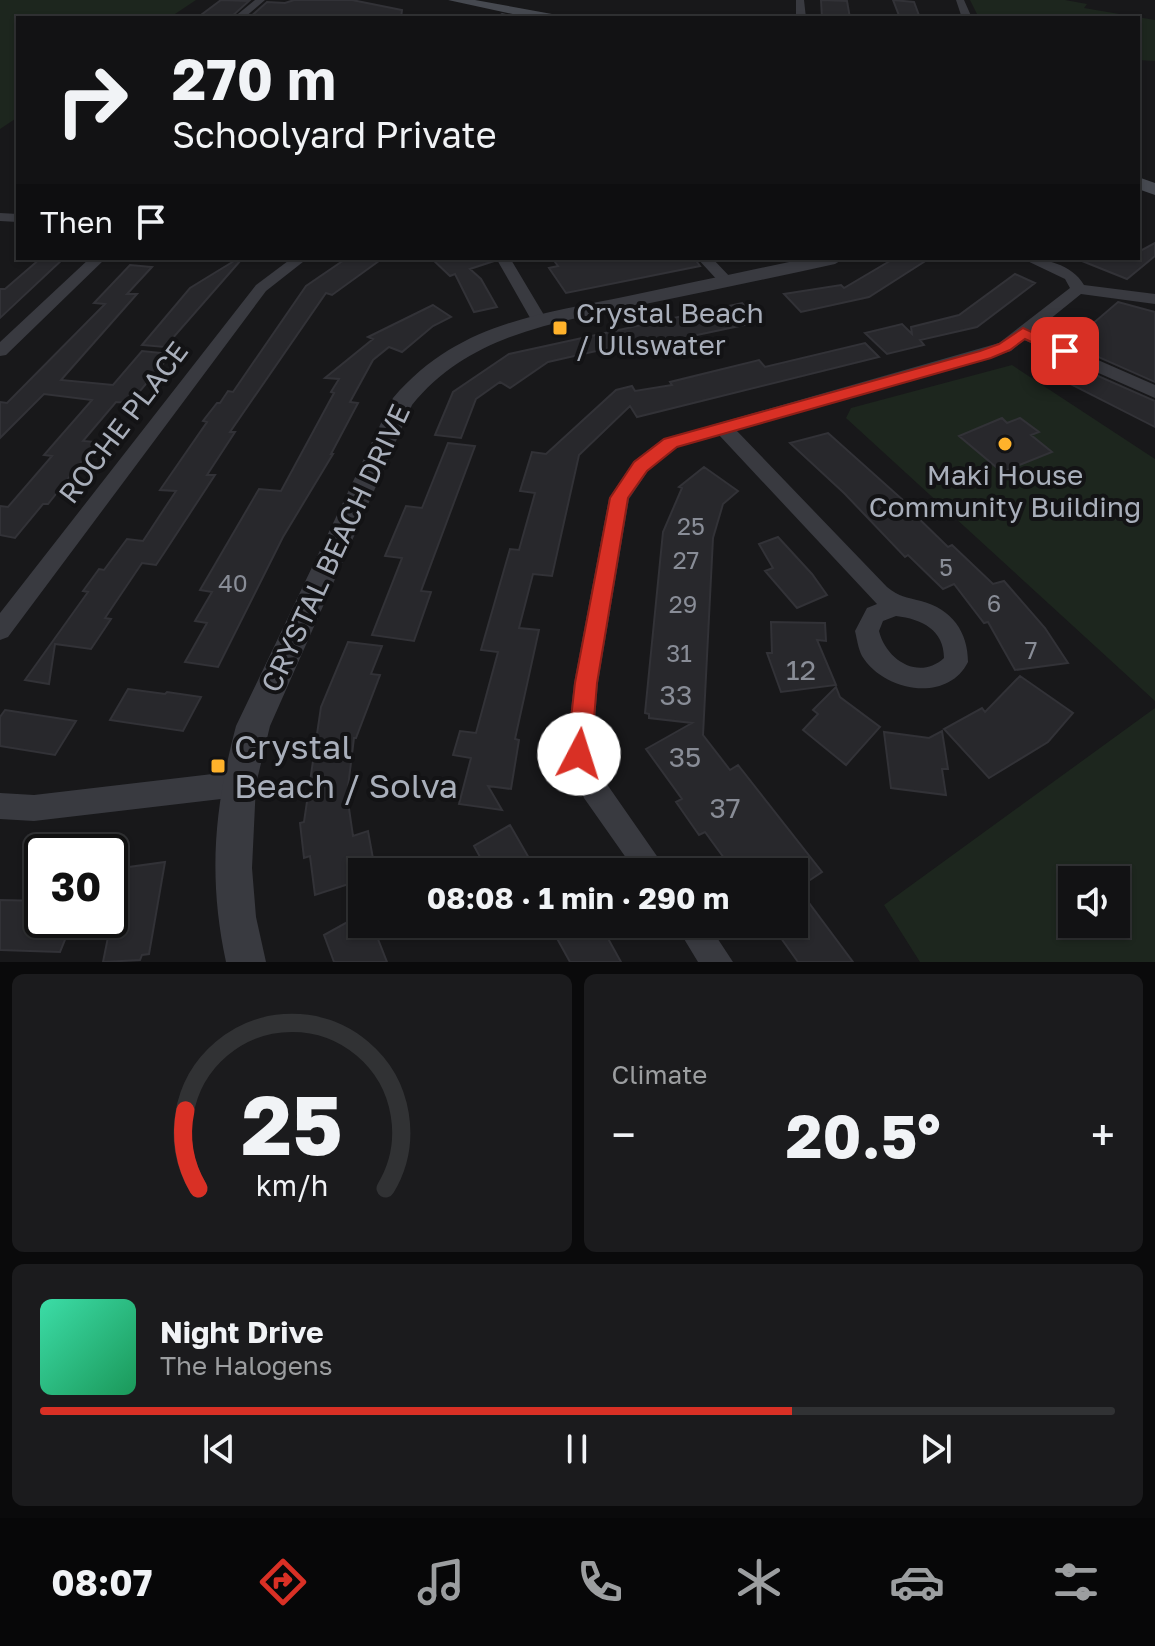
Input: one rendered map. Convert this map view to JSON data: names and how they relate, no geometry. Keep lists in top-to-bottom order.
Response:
{
  "streets": {
    "street": ["ROCHE PLACE", "CRYSTAL BEACH DRIVE"]
  },
  "places": {
    "transit": ["Crystal Beach / Ullswater", "Crystal Beach / Solva"],
    "other": ["Maki House Community Building"]
  },
  "house_numbers": [
    "25",
    "27",
    "5",
    "40",
    "6",
    "29",
    "7",
    "31",
    "12",
    "33",
    "35",
    "37"
  ],
  "page": {
    "turn": ["270 m", "Schoolyard Private"],
    "then": "Then",
    "limit": "30",
    "trip": "08:08 · 1 min · 290 m",
    "tile": "Climate",
    "heat": ["−", "20.5°", "+"],
    "song": ["Night Drive", "The Halogens"],
    "tabs": "08:07",
    "gauge": ["25", "km/h"]
  }
}
